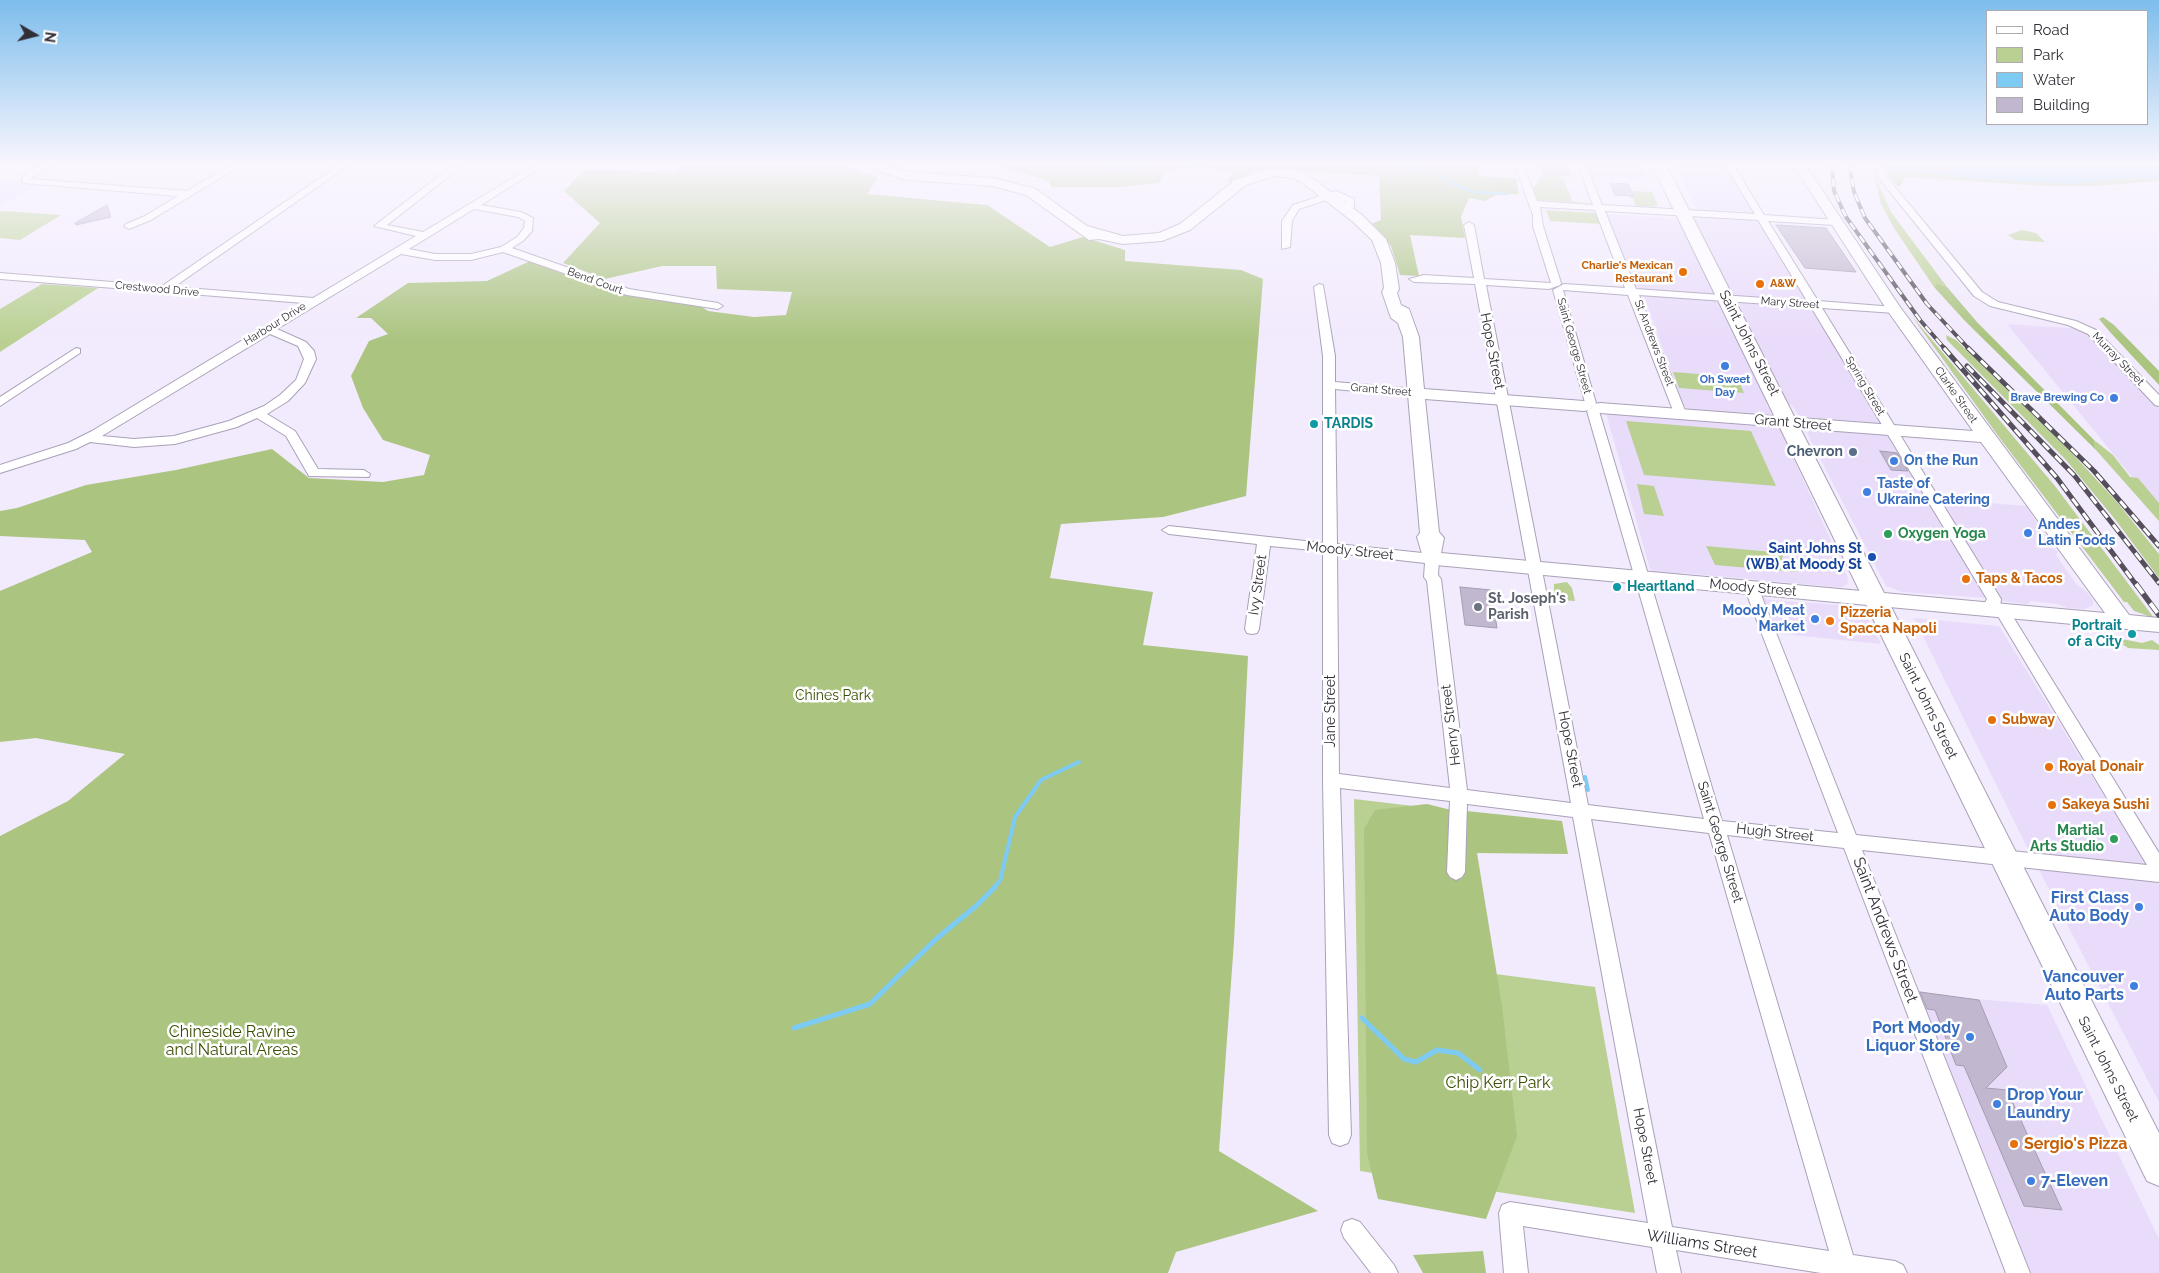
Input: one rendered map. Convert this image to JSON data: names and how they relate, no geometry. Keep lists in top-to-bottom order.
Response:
{
  "streets": {
    "main road": ["Saint Johns Street"],
    "street": [
      "Bend Court",
      "Crestwood Drive",
      "Mary Street",
      "Harbour Drive",
      "St Andrews Street",
      "Saint George Street",
      "Hope Street",
      "Murray Street",
      "Spring Street",
      "Grant Street",
      "Clarke Street",
      "Moody Street",
      "Ivy Street",
      "Jane Street",
      "Henry Street",
      "Hugh Street",
      "Saint Andrews Street",
      "Williams Street"
    ]
  },
  "crossings": [
    ["Crestwood Drive", "Harbour Drive"],
    ["Mary Street", "St Andrews Street"],
    ["Mary Street", "Saint Johns Street"],
    ["Mary Street", "Saint George Street"],
    ["Mary Street", "Hope Street"],
    ["Mary Street", "Spring Street"],
    ["Mary Street", "Clarke Street"],
    ["St Andrews Street", "Grant Street"],
    ["Saint Johns Street", "Grant Street"],
    ["Saint Johns Street", "Moody Street"],
    ["Saint Johns Street", "Hugh Street"],
    ["Saint George Street", "Grant Street"],
    ["Saint George Street", "Moody Street"],
    ["Saint George Street", "Hugh Street"],
    ["Saint George Street", "Williams Street"],
    ["Hope Street", "Grant Street"],
    ["Hope Street", "Moody Street"],
    ["Hope Street", "Hugh Street"],
    ["Hope Street", "Williams Street"],
    ["Spring Street", "Grant Street"],
    ["Spring Street", "Moody Street"],
    ["Grant Street", "Clarke Street"],
    ["Grant Street", "Jane Street"],
    ["Grant Street", "Henry Street"],
    ["Clarke Street", "Moody Street"],
    ["Moody Street", "Ivy Street"],
    ["Moody Street", "Jane Street"],
    ["Moody Street", "Henry Street"],
    ["Moody Street", "Saint Andrews Street"],
    ["Jane Street", "Hugh Street"],
    ["Henry Street", "Hugh Street"],
    ["Hugh Street", "Saint Andrews Street"]
  ],
  "parks": ["Chines Park", "Chineside Ravine and Natural Areas", "Chip Kerr Park"],
  "places": [
    "Charlie's Mexican Restaurant",
    "A&W",
    "Oh Sweet Day",
    "Brave Brewing Co",
    "TARDIS",
    "Chevron",
    "On the Run",
    "Taste of Ukraine Catering",
    "Andes Latin Foods",
    "Oxygen Yoga",
    "Saint Johns St (WB) at Moody St",
    "Taps & Tacos",
    "Heartland",
    "St. Joseph's Parish",
    "Moody Meat Market",
    "Pizzeria Spacca Napoli",
    "Portrait of a City",
    "Subway",
    "Royal Donair",
    "Sakeya Sushi",
    "Martial Arts Studio",
    "First Class Auto Body",
    "Vancouver Auto Parts",
    "Port Moody Liquor Store",
    "Drop Your Laundry",
    "Sergio's Pizza",
    "7-Eleven"
  ],
  "legend": [
    "Road",
    "Park",
    "Water",
    "Building"
  ],
  "north": "right"
}
